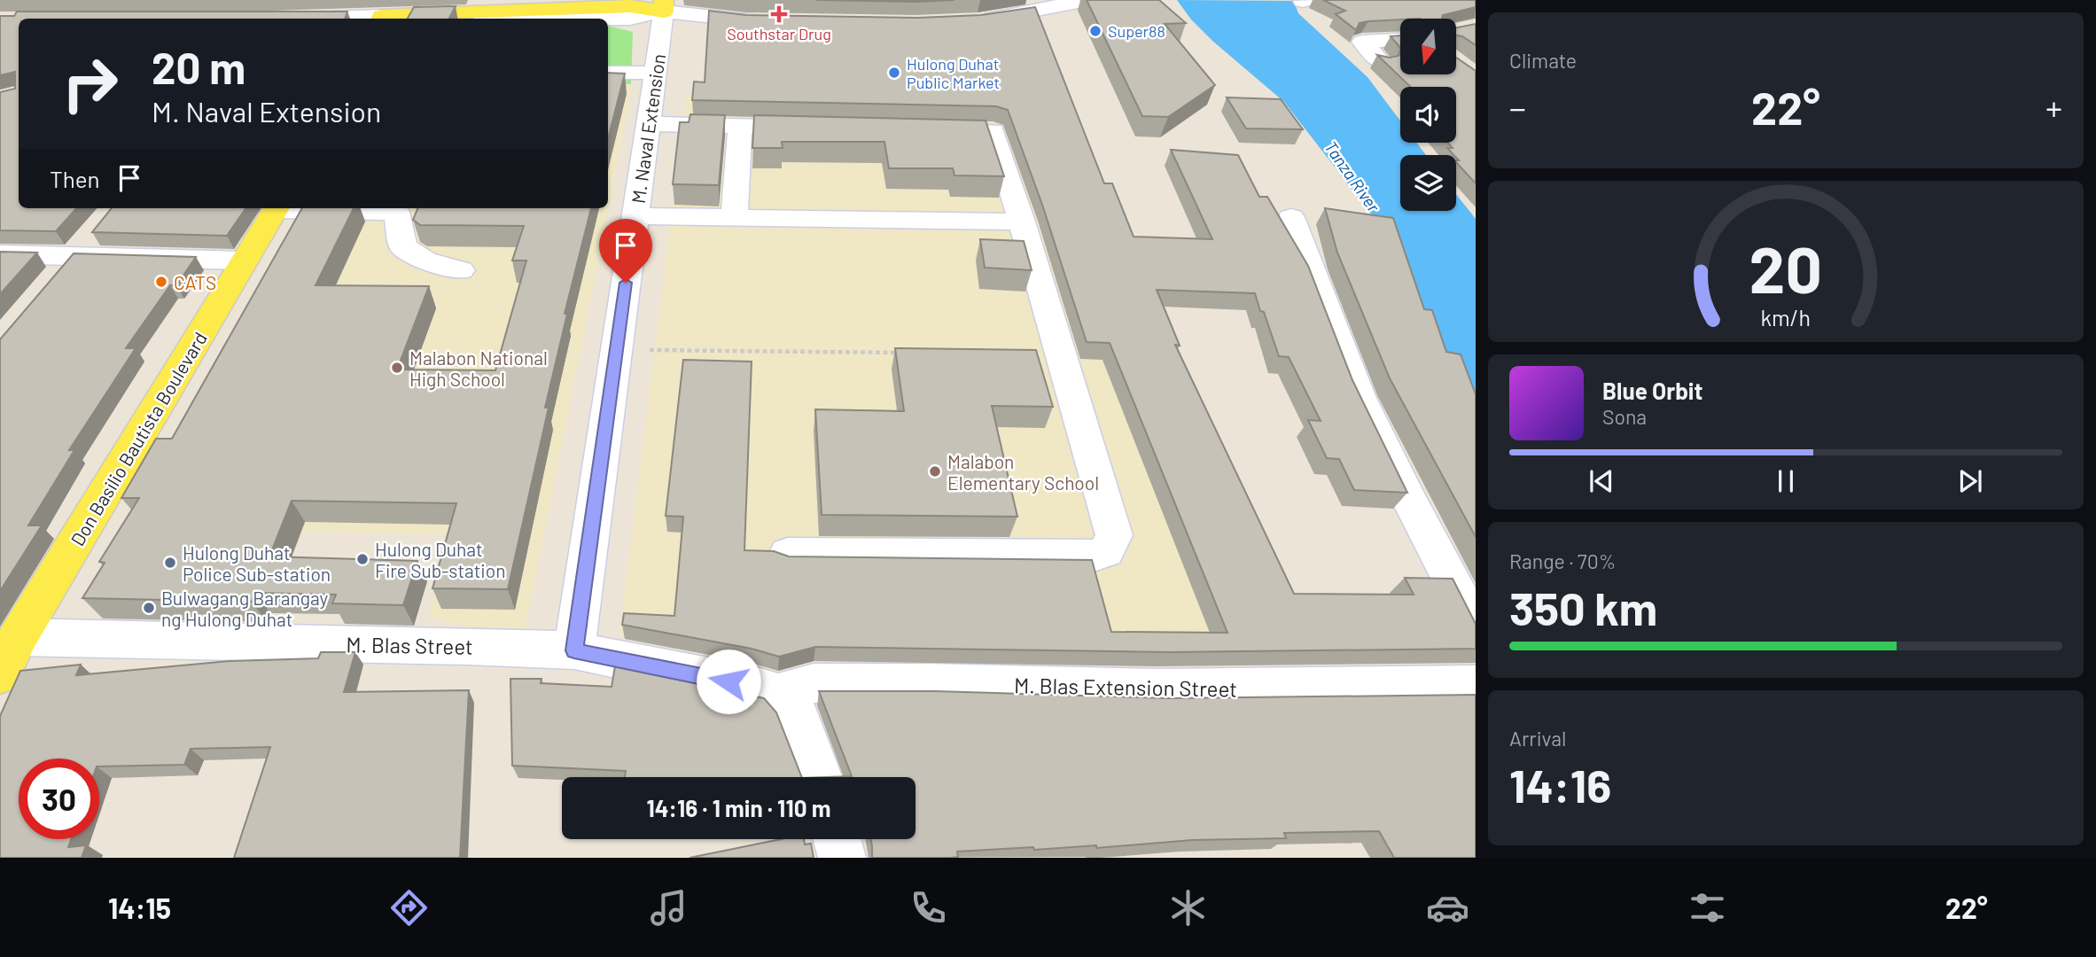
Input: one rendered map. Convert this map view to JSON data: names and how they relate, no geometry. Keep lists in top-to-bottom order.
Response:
{
  "streets": {
    "main road": ["Don Basilio Bautista Boulevard"],
    "street": ["M. Naval Extension", "M. Blas Street", "M. Blas Extension Street"]
  },
  "crossings": [
    ["M. Naval Extension", "M. Blas Street"],
    ["Don Basilio Bautista Boulevard", "M. Blas Street"],
    ["M. Blas Street", "M. Blas Extension Street"]
  ],
  "water": ["Tanza River"],
  "places": {
    "health": ["Southstar Drug"],
    "other": [
      "Super88",
      "Hulong Duhat Public Market",
      "CATS",
      "Malabon National High School",
      "Malabon Elementary School",
      "Hulong Duhat Fire Sub-station",
      "Hulong Duhat Police Sub-station",
      "Bulwagang Barangay ng Hulong Duhat"
    ]
  },
  "north": "bottom",
  "page": {
    "tile": [
      "Climate",
      ["Range · 70%", "350 km"],
      ["Arrival", "14:16"]
    ],
    "turn": ["20 m", "M. Naval Extension"],
    "heat": ["−", "22°", "+"],
    "then": "Then",
    "song": ["Blue Orbit", "Sona"],
    "limit": "30",
    "trip": "14:16 · 1 min · 110 m",
    "tabs": ["14:15", "22°"],
    "gauge": ["20", "km/h"]
  }
}
